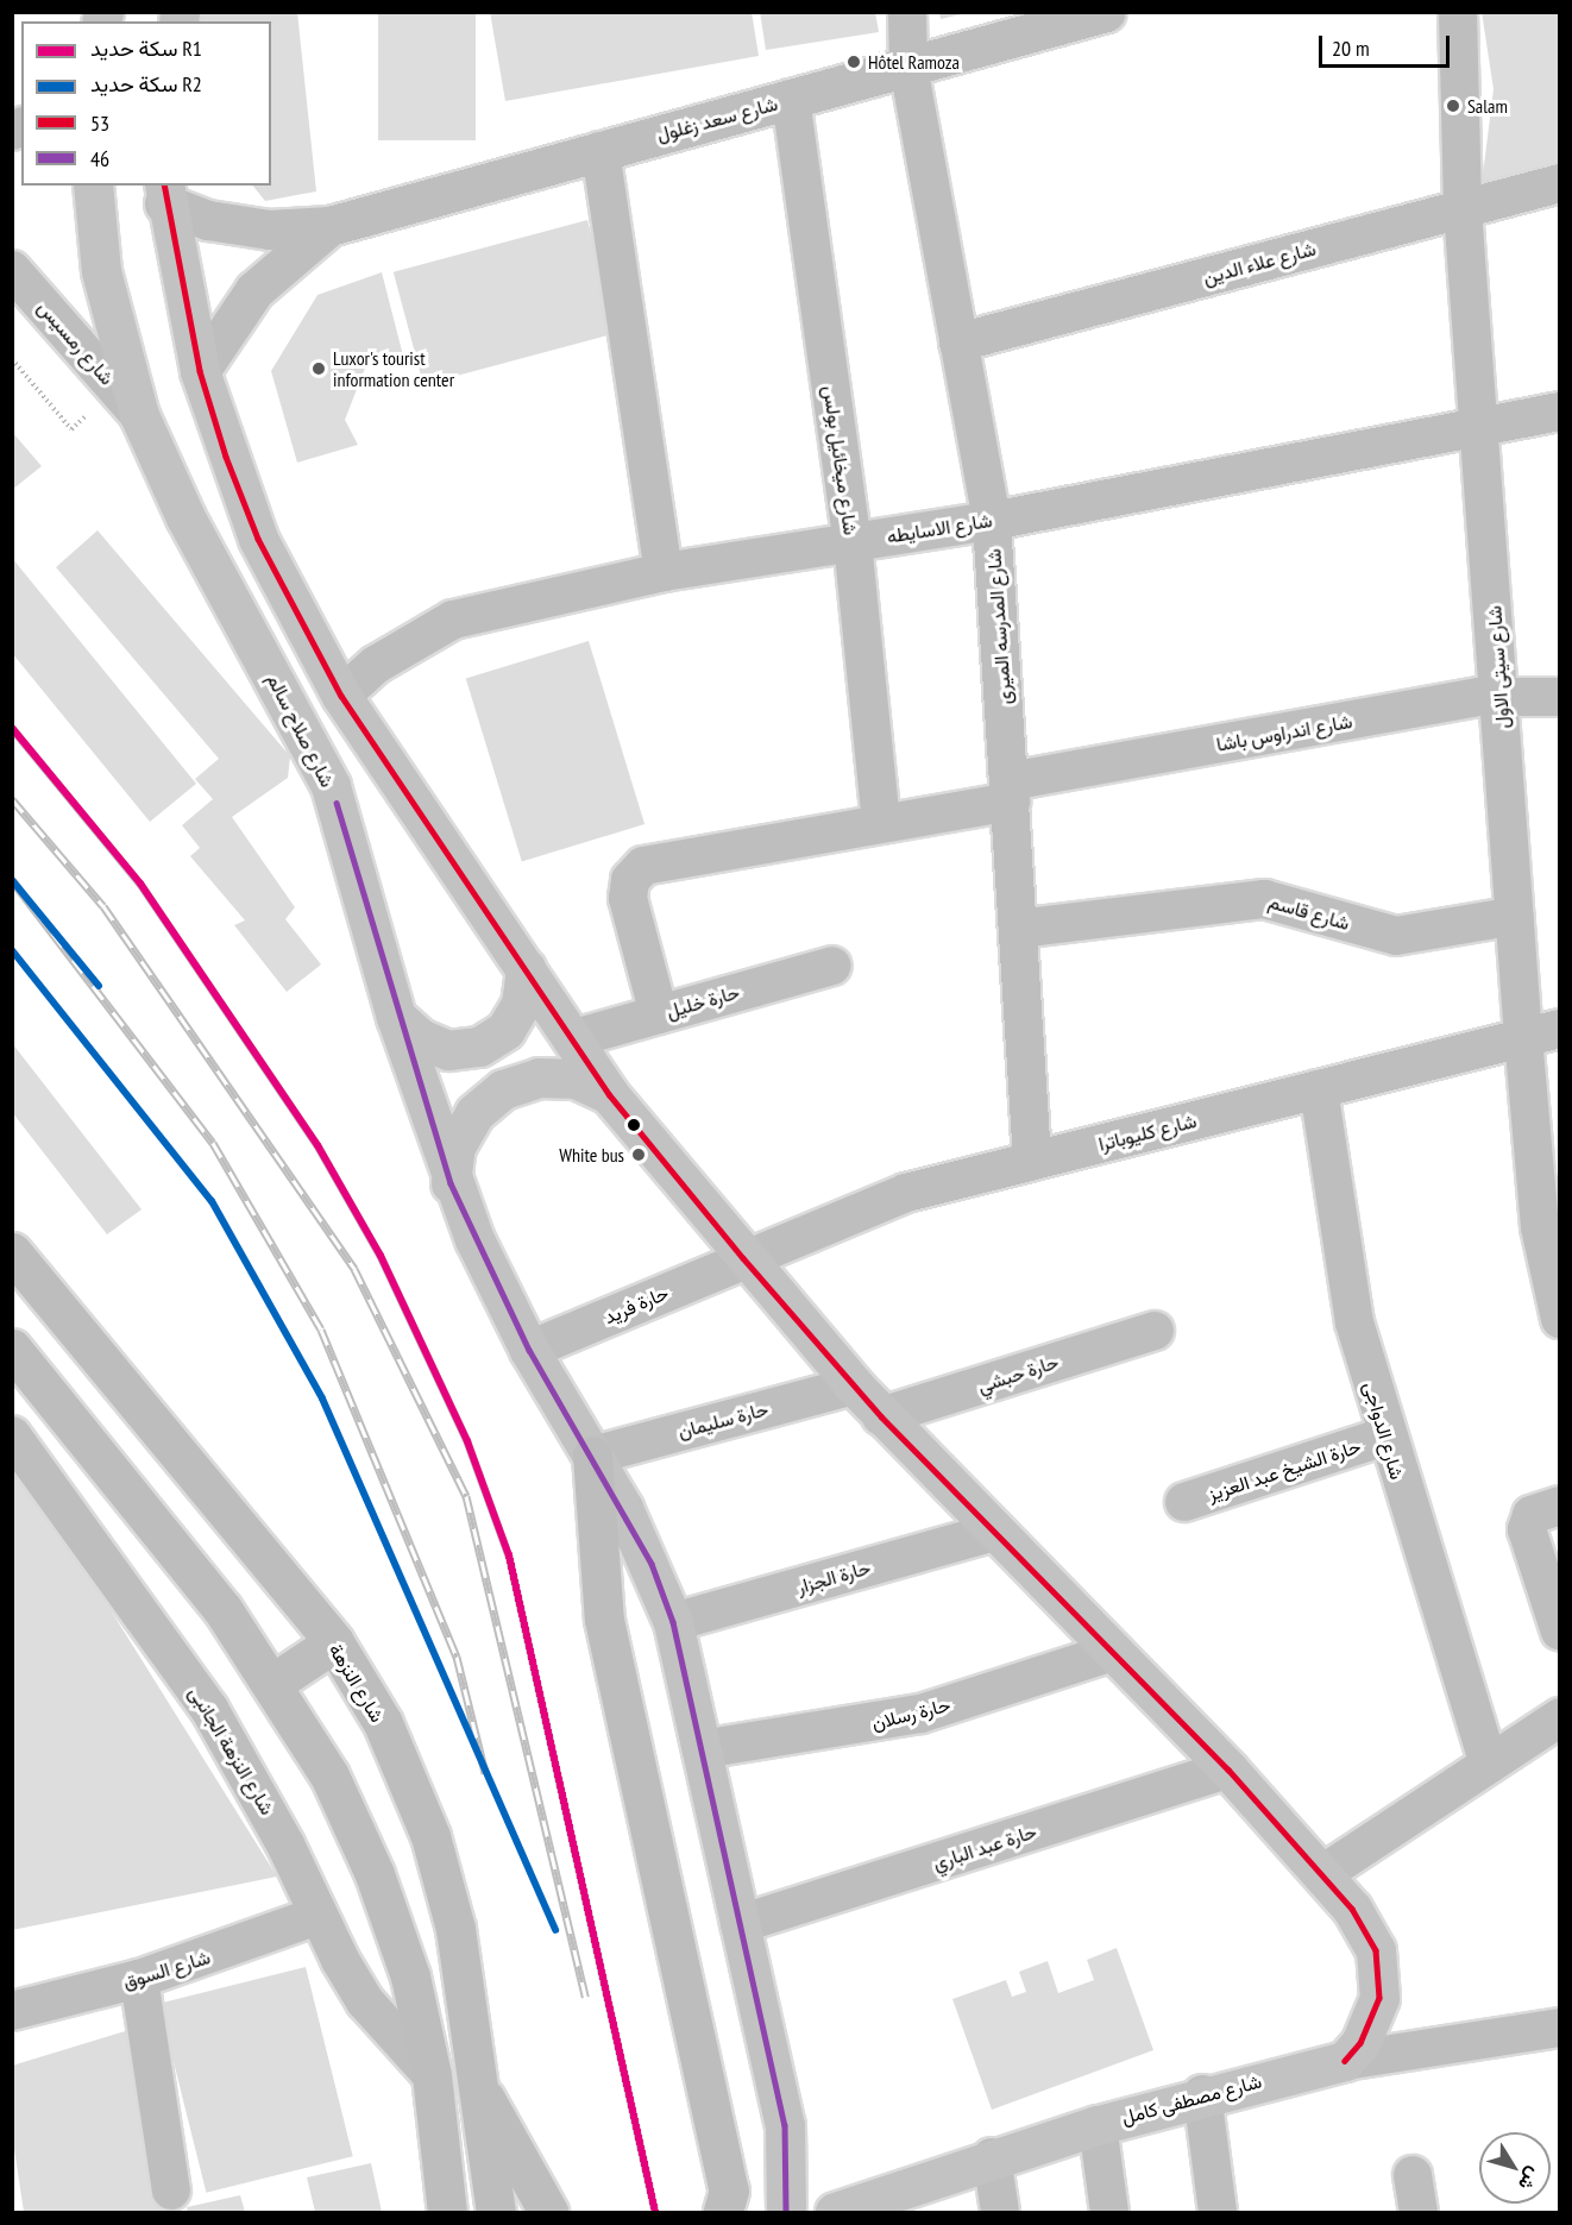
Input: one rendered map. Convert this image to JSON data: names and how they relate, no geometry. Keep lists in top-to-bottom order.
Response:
{
  "streets": {
    "main road": ["شارع صلاح سالم", "شارع النزهة", "شارع مصطفى كامل"],
    "street": [
      "شارع سعد زغلول",
      "شارع علاء الدين",
      "شارع رمسيس",
      "شارع ميخائيل بولس",
      "شارع الاسايطه",
      "شارع المدرسه الميرى",
      "شارع سيتى الاول",
      "شارع اندراوس باشا",
      "شارع قاسم",
      "حارة خليل",
      "شارع كليوباترا",
      "حارة فريد",
      "حارة حبشي",
      "حارة سليمان",
      "شارع الدواجى",
      "حارة الشيخ عبد العزيز",
      "حارة الجزار",
      "حارة رسلان",
      "شارع النزهة الجانبى",
      "حارة عبد الباري",
      "شارع السوق"
    ]
  },
  "crossings": [
    ["شارع سعد زغلول", "شارع ميخائيل بولس"],
    ["شارع سعد زغلول", "شارع المدرسه الميرى"],
    ["شارع علاء الدين", "شارع المدرسه الميرى"],
    ["شارع علاء الدين", "شارع سيتى الاول"],
    ["شارع رمسيس", "شارع صلاح سالم"],
    ["شارع ميخائيل بولس", "شارع الاسايطه"],
    ["شارع ميخائيل بولس", "شارع اندراوس باشا"],
    ["شارع الاسايطه", "شارع المدرسه الميرى"],
    ["شارع الاسايطه", "شارع سيتى الاول"],
    ["شارع المدرسه الميرى", "شارع اندراوس باشا"],
    ["شارع المدرسه الميرى", "شارع قاسم"],
    ["شارع المدرسه الميرى", "شارع كليوباترا"],
    ["شارع سيتى الاول", "شارع اندراوس باشا"],
    ["شارع سيتى الاول", "شارع قاسم"],
    ["شارع سيتى الاول", "شارع كليوباترا"],
    ["شارع صلاح سالم", "حارة فريد"],
    ["شارع صلاح سالم", "حارة سليمان"],
    ["شارع صلاح سالم", "حارة الجزار"],
    ["شارع صلاح سالم", "حارة رسلان"],
    ["شارع صلاح سالم", "حارة عبد الباري"],
    ["شارع اندراوس باشا", "حارة خليل"],
    ["شارع كليوباترا", "حارة فريد"],
    ["شارع كليوباترا", "شارع الدواجى"],
    ["شارع الدواجى", "حارة الشيخ عبد العزيز"],
    ["شارع النزهة الجانبى", "شارع السوق"]
  ],
  "places": [
    "Hôtel Ramoza",
    "Salam",
    "Luxor's tourist information center",
    "White bus"
  ],
  "lines": [
    "transit line 53",
    "rail line R1",
    "transit line 46",
    "rail line R2"
  ],
  "legend": [
    "سكة حديد R1",
    "سكة حديد R2",
    "53",
    "46"
  ],
  "scale_bar": "20 m",
  "north": "bottom right"
}
